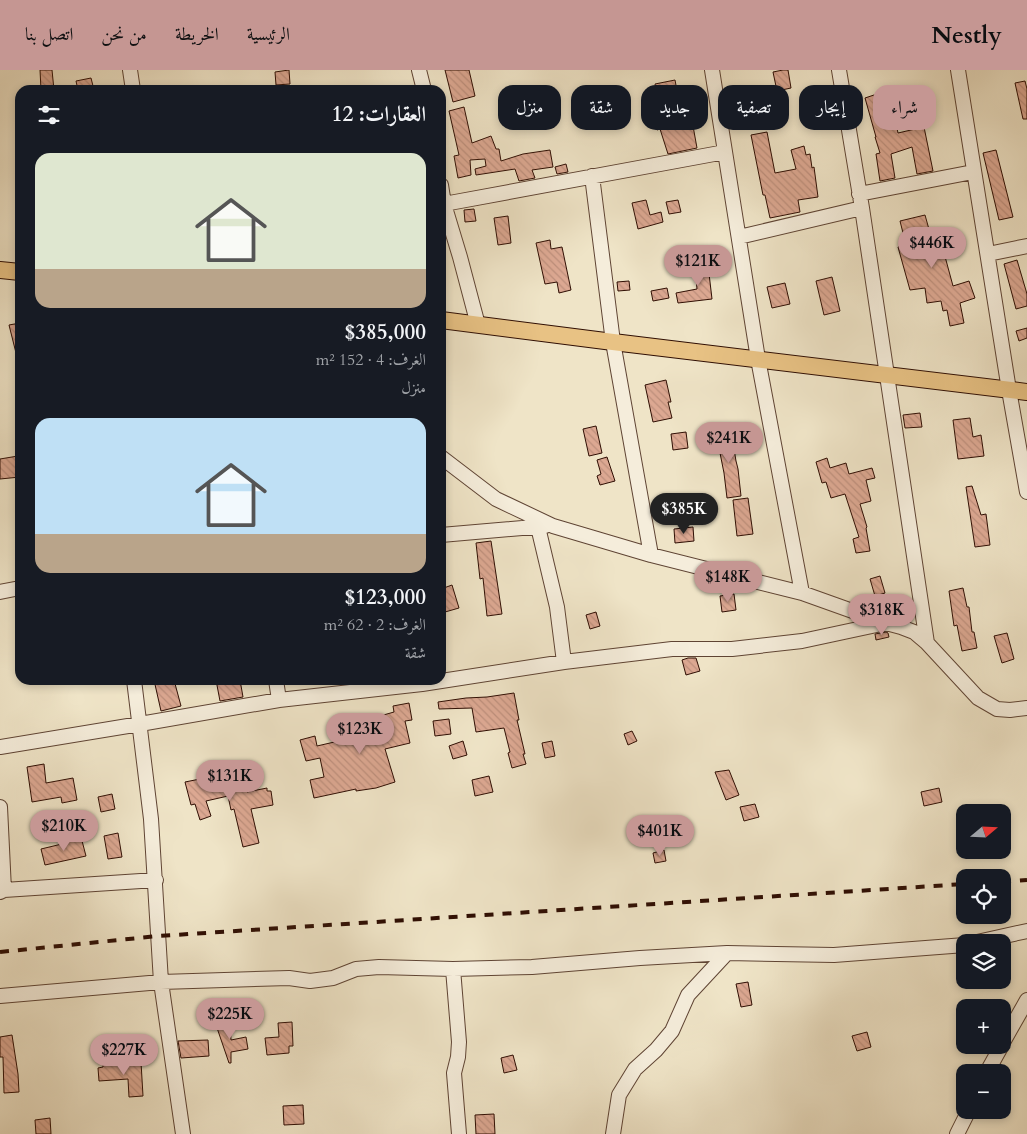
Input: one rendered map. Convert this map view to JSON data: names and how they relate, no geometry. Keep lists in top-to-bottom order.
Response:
{
  "north": "right",
  "page": {
    "header": "Nestly",
    "nav": [
      "الرئيسية",
      "الخريطة",
      "من نحن",
      "اتصل بنا"
    ],
    "chip": [
      "شراء",
      "إيجار",
      "تصفية",
      "جديد",
      "شقة",
      "منزل"
    ],
    "heading": "العقارات: 12",
    "list": [
      {
        "name": "$385,000",
        "note": "الغرف: 4 · 152 m² · منزل"
      },
      {
        "name": "$123,000",
        "note": "الغرف: 2 · 62 m² · شقة"
      }
    ],
    "price": [
      "$446K",
      "$121K",
      "$241K",
      "$385K",
      "$148K",
      "$318K",
      "$123K",
      "$131K",
      "$210K",
      "$401K",
      "$225K",
      "$227K"
    ],
    "map_buttons": ["+", "−"]
  }
}
